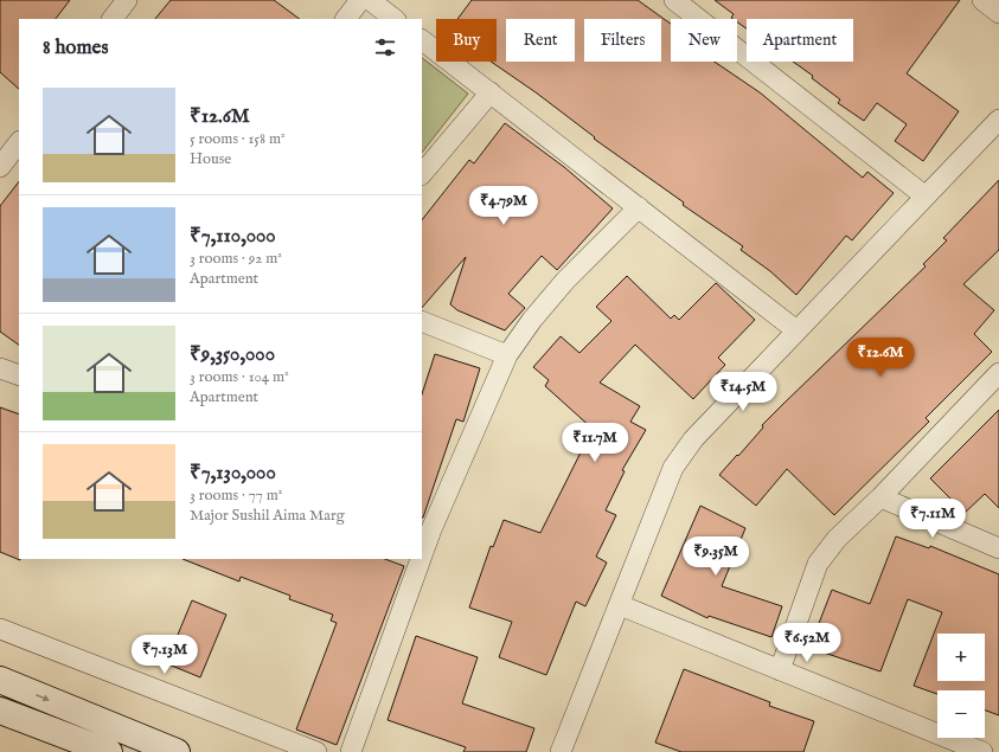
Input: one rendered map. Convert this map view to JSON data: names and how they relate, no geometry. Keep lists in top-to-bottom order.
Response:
{
  "page": {
    "chip": [
      "Buy",
      "Rent",
      "Filters",
      "New",
      "Apartment"
    ],
    "heading": "8 homes",
    "list": [
      {
        "name": "₹12.6M",
        "note": "5 rooms · 158 m² · House"
      },
      {
        "name": "₹7,110,000",
        "note": "3 rooms · 92 m² · Apartment"
      },
      {
        "name": "₹9,350,000",
        "note": "3 rooms · 104 m² · Apartment"
      },
      {
        "name": "₹7,130,000",
        "note": "3 rooms · 77 m² · Major Sushil Aima Marg"
      }
    ],
    "price": [
      "₹4.79M",
      "₹12.6M",
      "₹14.5M",
      "₹11.7M",
      "₹7.11M",
      "₹9.35M",
      "₹6.52M",
      "₹7.13M"
    ],
    "map_buttons": ["+", "−"]
  }
}
